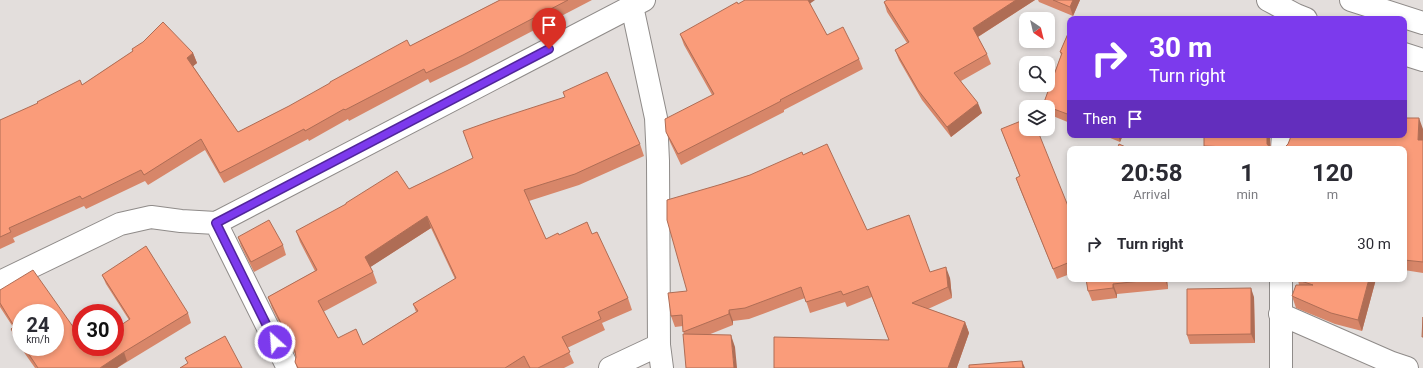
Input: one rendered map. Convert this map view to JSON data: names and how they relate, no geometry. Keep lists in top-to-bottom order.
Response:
{
  "north": "bottom right",
  "page": {
    "turn": ["30 m", "Turn right"],
    "then": "Then",
    "eta": [
      "20:58",
      "Arrival",
      "1",
      "min",
      "120",
      "m"
    ],
    "list": [
      {
        "name": "Turn right",
        "value": "30 m"
      }
    ],
    "speed": "24 km/h",
    "limit": "30"
  }
}
